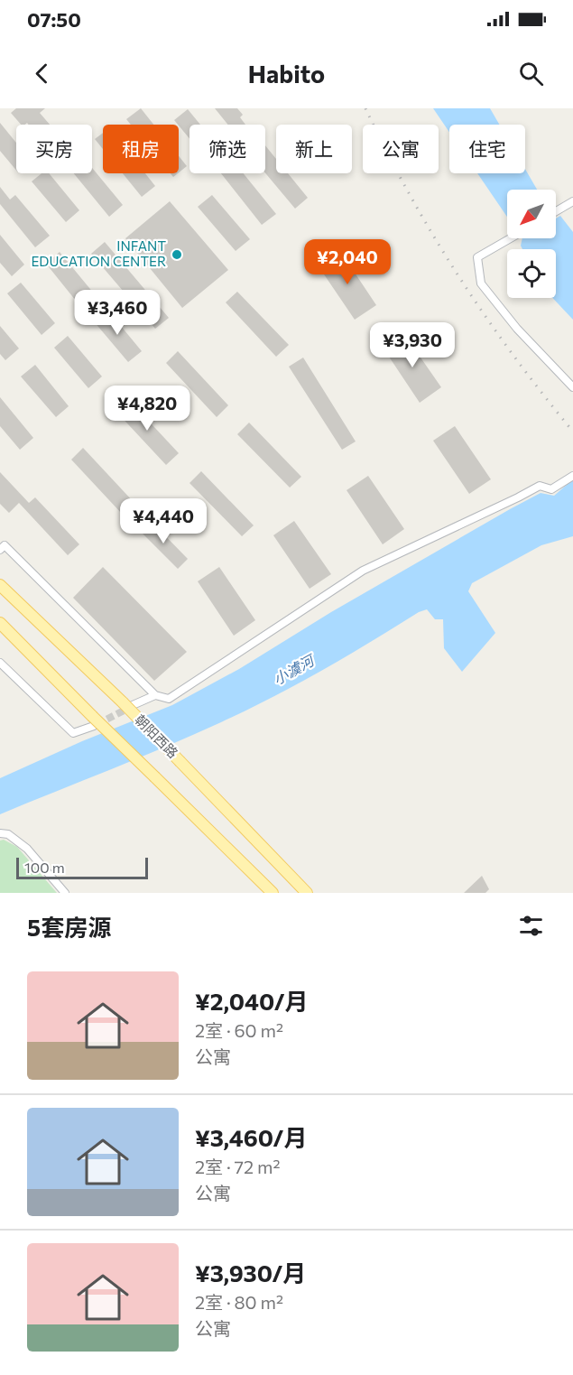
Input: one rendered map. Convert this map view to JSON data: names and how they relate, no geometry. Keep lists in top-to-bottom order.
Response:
{
  "streets": {
    "main road": ["朝阳西路"]
  },
  "water": ["小澞河"],
  "places": ["INFANT EDUCATION CENTER"],
  "scale_bar": "100 m",
  "north": "bottom left",
  "page": {
    "status": "07:50",
    "header": "Habito",
    "chip": [
      "买房",
      "租房",
      "筛选",
      "新上",
      "公寓",
      "住宅"
    ],
    "price": [
      "¥2,040",
      "¥3,460",
      "¥3,930",
      "¥4,820",
      "¥4,440"
    ],
    "scale": "100 m",
    "heading": "5套房源",
    "list": [
      {
        "name": "¥2,040/月",
        "note": "2室 · 60 m² · 公寓"
      },
      {
        "name": "¥3,460/月",
        "note": "2室 · 72 m² · 公寓"
      },
      {
        "name": "¥3,930/月",
        "note": "2室 · 80 m² · 公寓"
      }
    ]
  }
}
